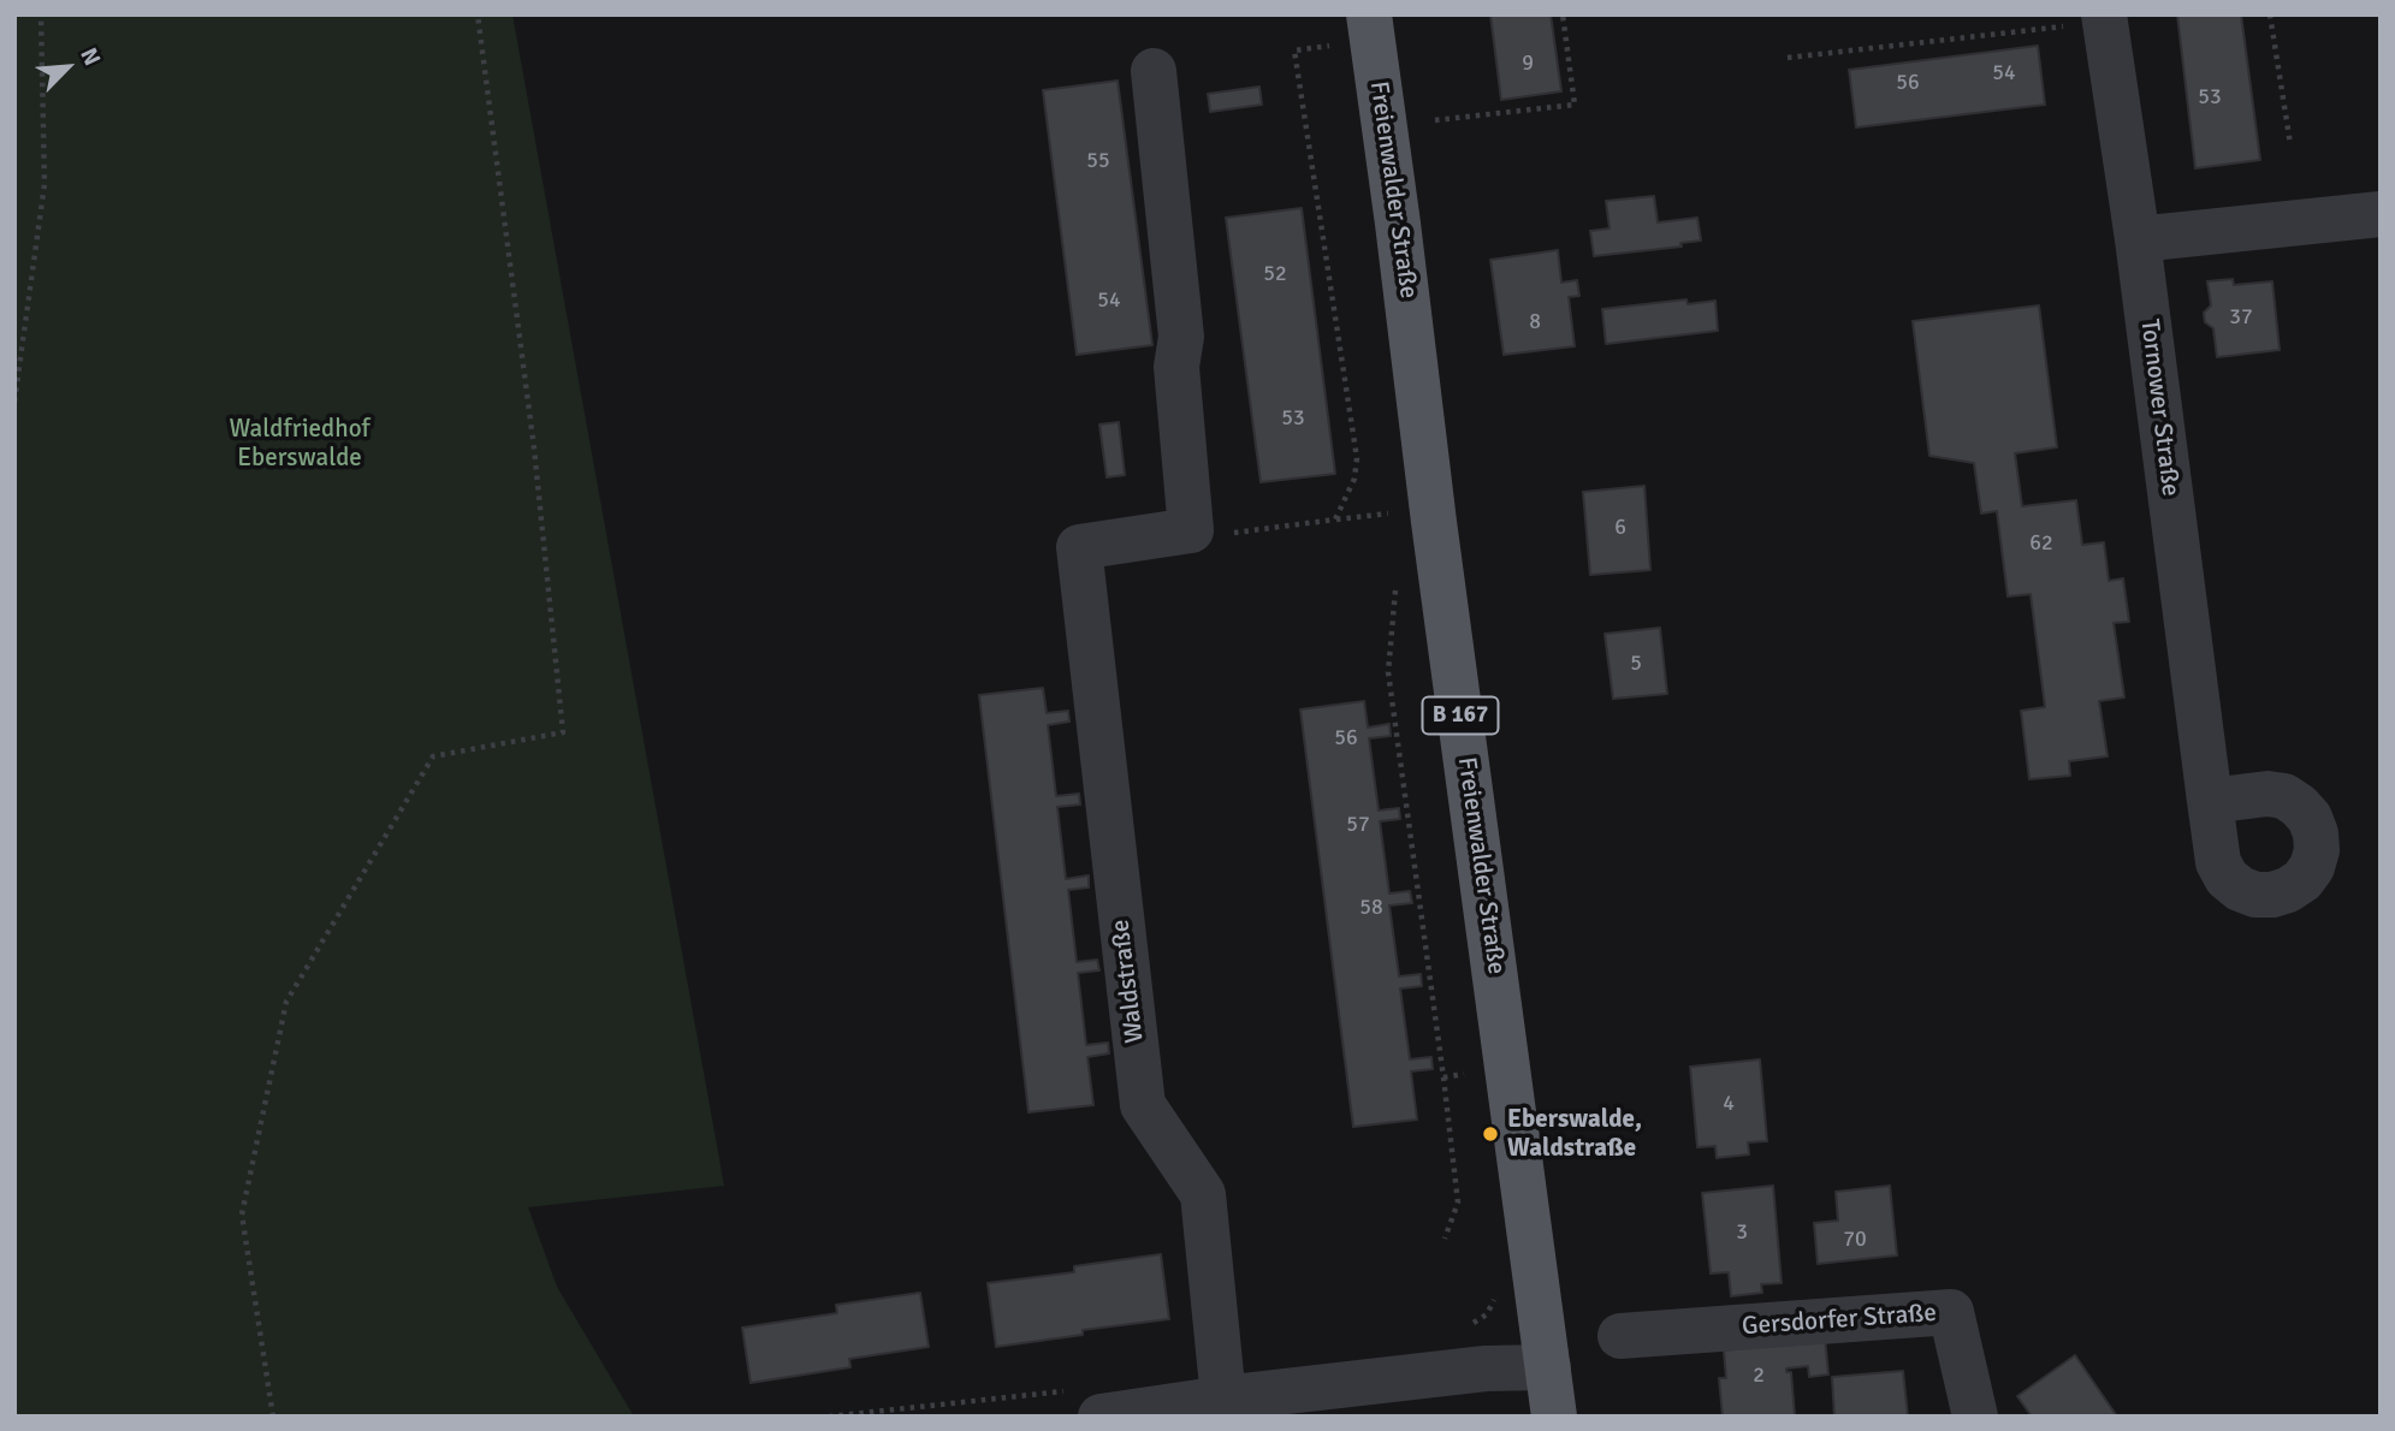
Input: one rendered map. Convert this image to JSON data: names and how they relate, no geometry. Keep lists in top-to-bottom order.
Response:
{
  "streets": {
    "main road": ["Freienwalder Straße", "B 167"],
    "street": ["Tornower Straße", "Waldstraße", "Gersdorfer Straße"]
  },
  "parks": ["Waldfriedhof Eberswalde"],
  "places": ["Eberswalde, Waldstraße"],
  "house_numbers": [
    "9",
    "54",
    "56",
    "53",
    "55",
    "52",
    "54",
    "37",
    "8",
    "53",
    "6",
    "62",
    "5",
    "56",
    "57",
    "58",
    "4",
    "3",
    "70",
    "2"
  ],
  "north": "top right"
}
